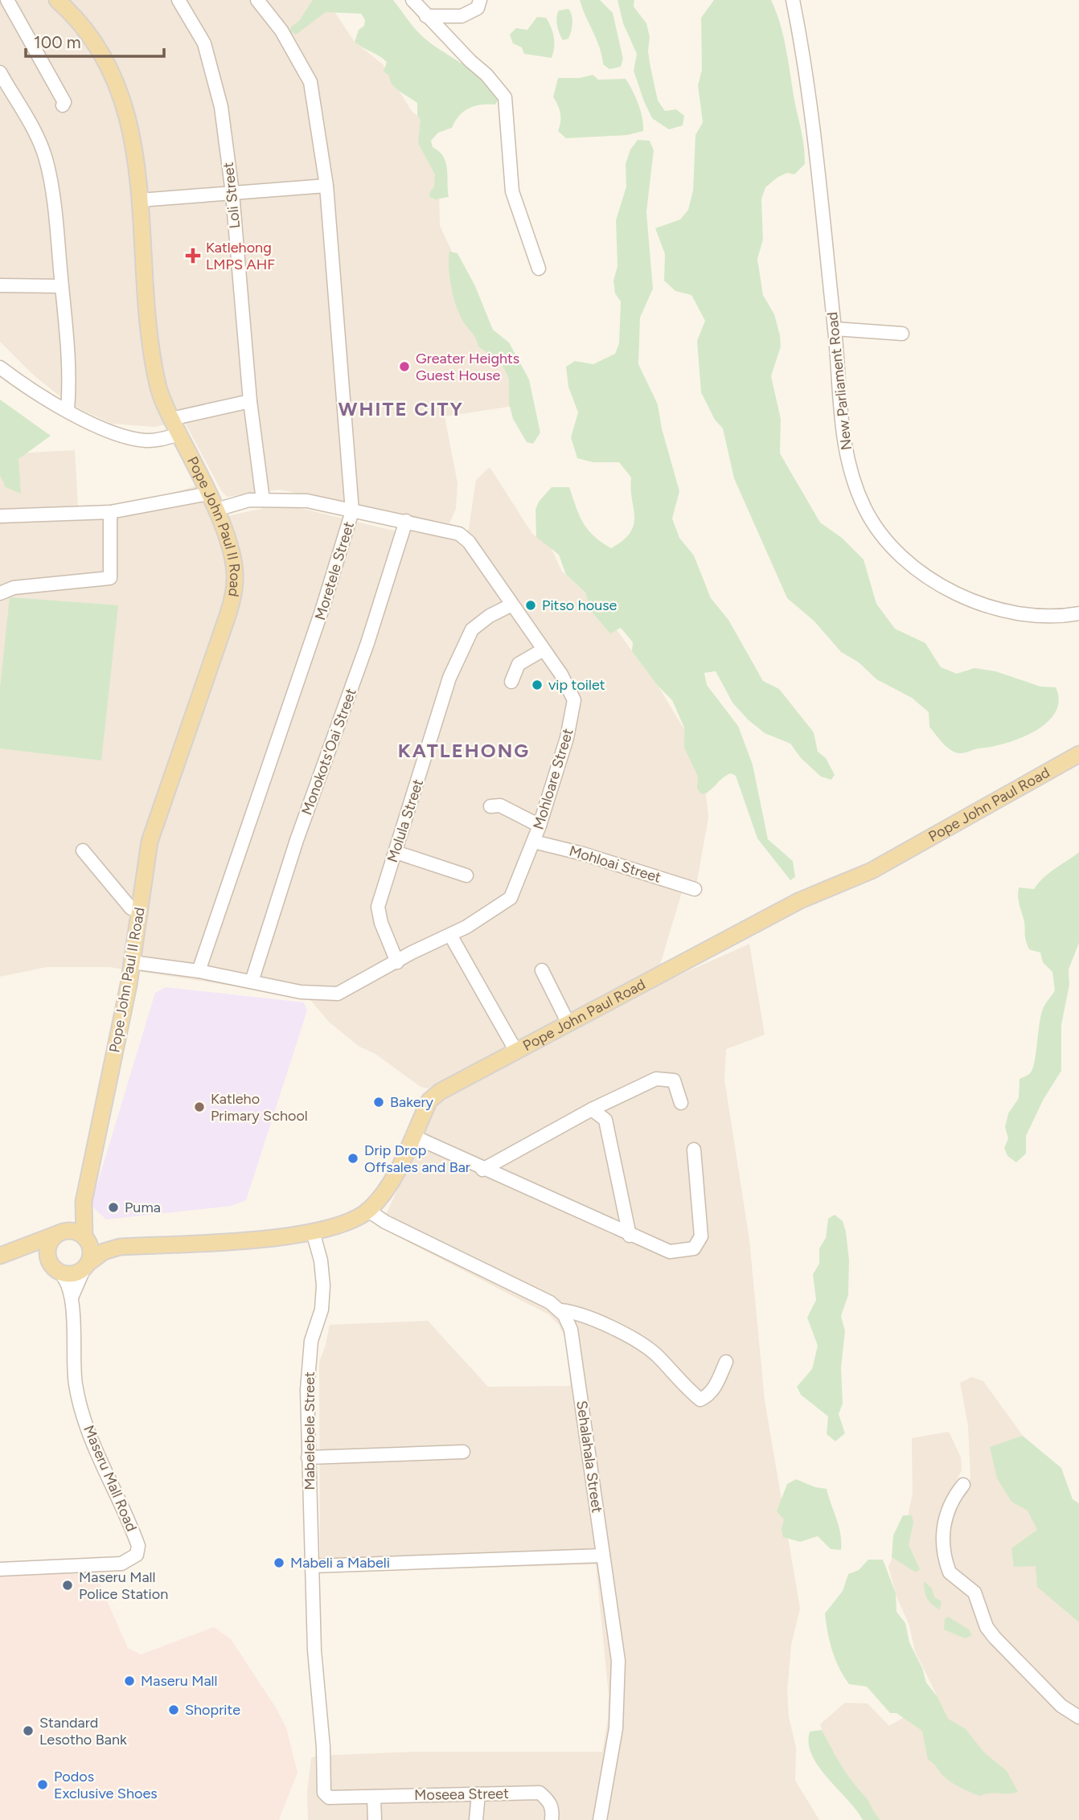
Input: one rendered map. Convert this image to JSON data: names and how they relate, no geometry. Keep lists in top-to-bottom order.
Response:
{
  "streets": {
    "main road": ["Pope John Paul II Road", "Pope John Paul Road"],
    "street": [
      "Loli Street",
      "New Parliament Road",
      "Moretele Street",
      "Monokots'Oai Street",
      "Mohloare Street",
      "Molula Street",
      "Mohloai Street",
      "Mabelebele Street",
      "Sehalahala Street",
      "Maseru Mall Road",
      "Moseea Street"
    ]
  },
  "crossings": [
    ["Loli Street", "Mohloare Street"],
    ["Pope John Paul II Road", "Mohloare Street"],
    ["Moretele Street", "Mohloare Street"],
    ["Monokots'Oai Street", "Mohloare Street"],
    ["Mohloare Street", "Molula Street"],
    ["Mohloare Street", "Mohloai Street"],
    ["Pope John Paul Road", "Mabelebele Street"],
    ["Pope John Paul Road", "Maseru Mall Road"],
    ["Mabelebele Street", "Moseea Street"]
  ],
  "districts": ["WHITE CITY", "KATLEHONG"],
  "places": {
    "health": ["Katlehong LMPS AHF"],
    "other": [
      "Greater Heights Guest House",
      "Pitso house",
      "vip toilet",
      "Bakery",
      "Katleho Primary School",
      "Drip Drop Offsales and Bar",
      "Puma",
      "Mabeli a Mabeli",
      "Maseru Mall Police Station",
      "Maseru Mall",
      "Shoprite",
      "Standard Lesotho Bank",
      "Podos Exclusive Shoes"
    ]
  },
  "scale_bar": "100 m"
}
